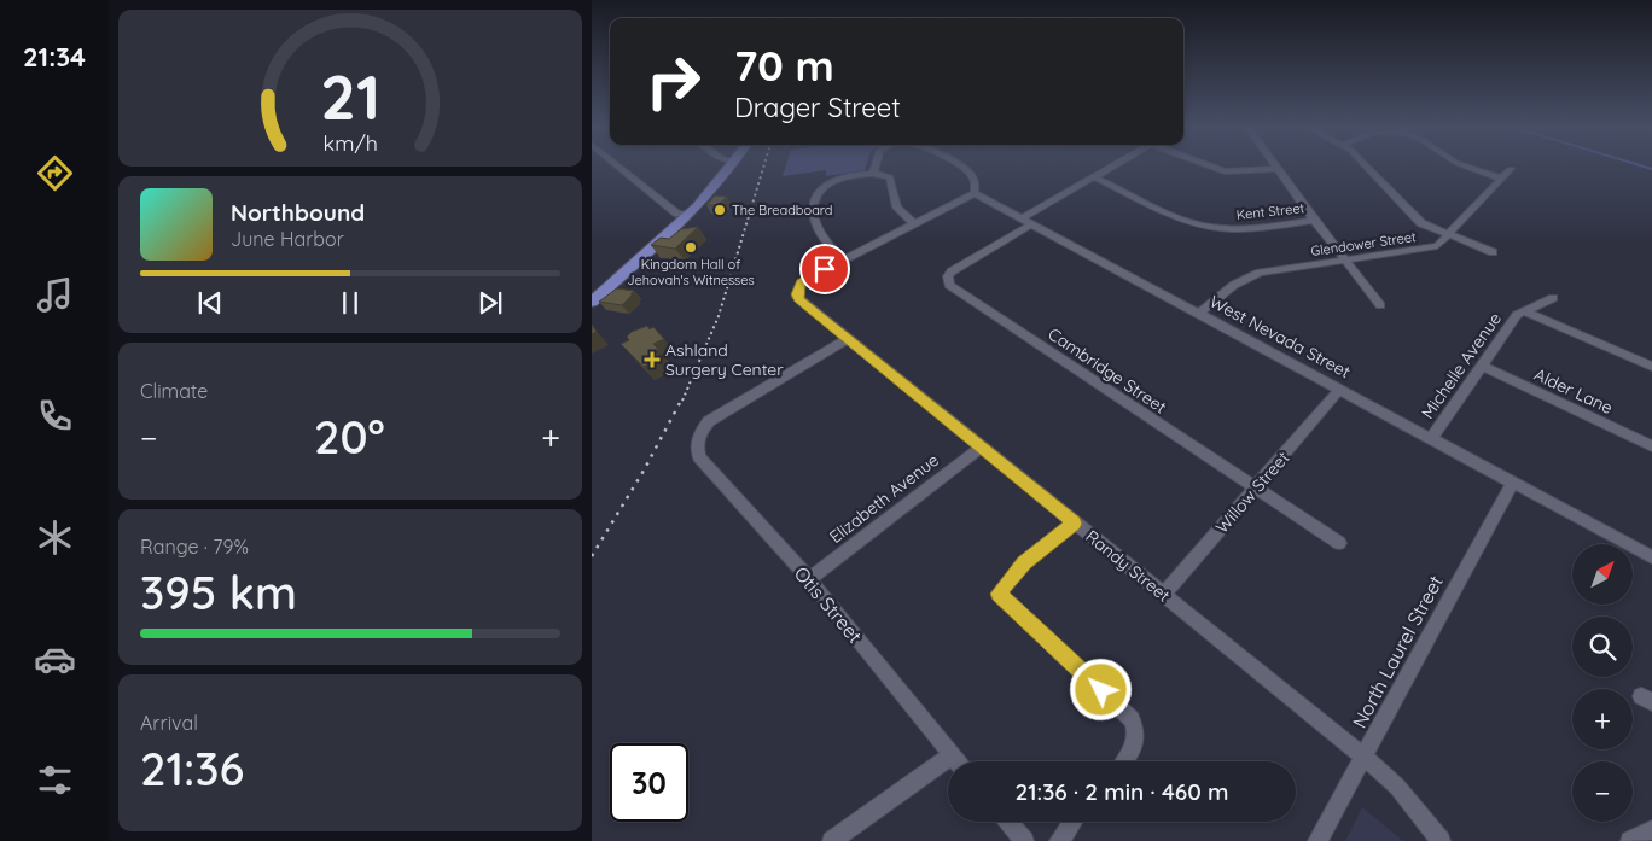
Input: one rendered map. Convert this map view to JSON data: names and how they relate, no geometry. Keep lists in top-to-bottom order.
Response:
{
  "streets": {
    "street": [
      "Kent Street",
      "Glendower Street",
      "West Nevada Street",
      "Michelle Avenue",
      "Cambridge Street",
      "Alder Lane",
      "Willow Street",
      "Elizabeth Avenue",
      "Randy Street",
      "Otis Street",
      "North Laurel Street"
    ]
  },
  "crossings": [
    ["Kent Street", "Cambridge Street"],
    ["Glendower Street", "West Nevada Street"],
    ["West Nevada Street", "Michelle Avenue"],
    ["West Nevada Street", "Cambridge Street"],
    ["West Nevada Street", "Willow Street"],
    ["West Nevada Street", "North Laurel Street"],
    ["Michelle Avenue", "Alder Lane"],
    ["Cambridge Street", "Willow Street"],
    ["Willow Street", "Randy Street"],
    ["Elizabeth Avenue", "Randy Street"],
    ["Elizabeth Avenue", "Otis Street"],
    ["Randy Street", "Otis Street"],
    ["Randy Street", "North Laurel Street"]
  ],
  "places": {
    "other": ["The Breadboard", "Kingdom Hall of Jehovah's Witnesses"],
    "health": ["Ashland Surgery Center"]
  },
  "north": "top right",
  "page": {
    "tabs": "21:34",
    "turn": ["70 m", "Drager Street"],
    "song": ["Northbound", "June Harbor"],
    "tile": [
      "Climate",
      ["Range · 79%", "395 km"],
      ["Arrival", "21:36"]
    ],
    "heat": ["−", "20°", "+"],
    "map_buttons": ["+", "−"],
    "limit": "30",
    "trip": "21:36 · 2 min · 460 m",
    "gauge": ["21", "km/h"]
  }
}
